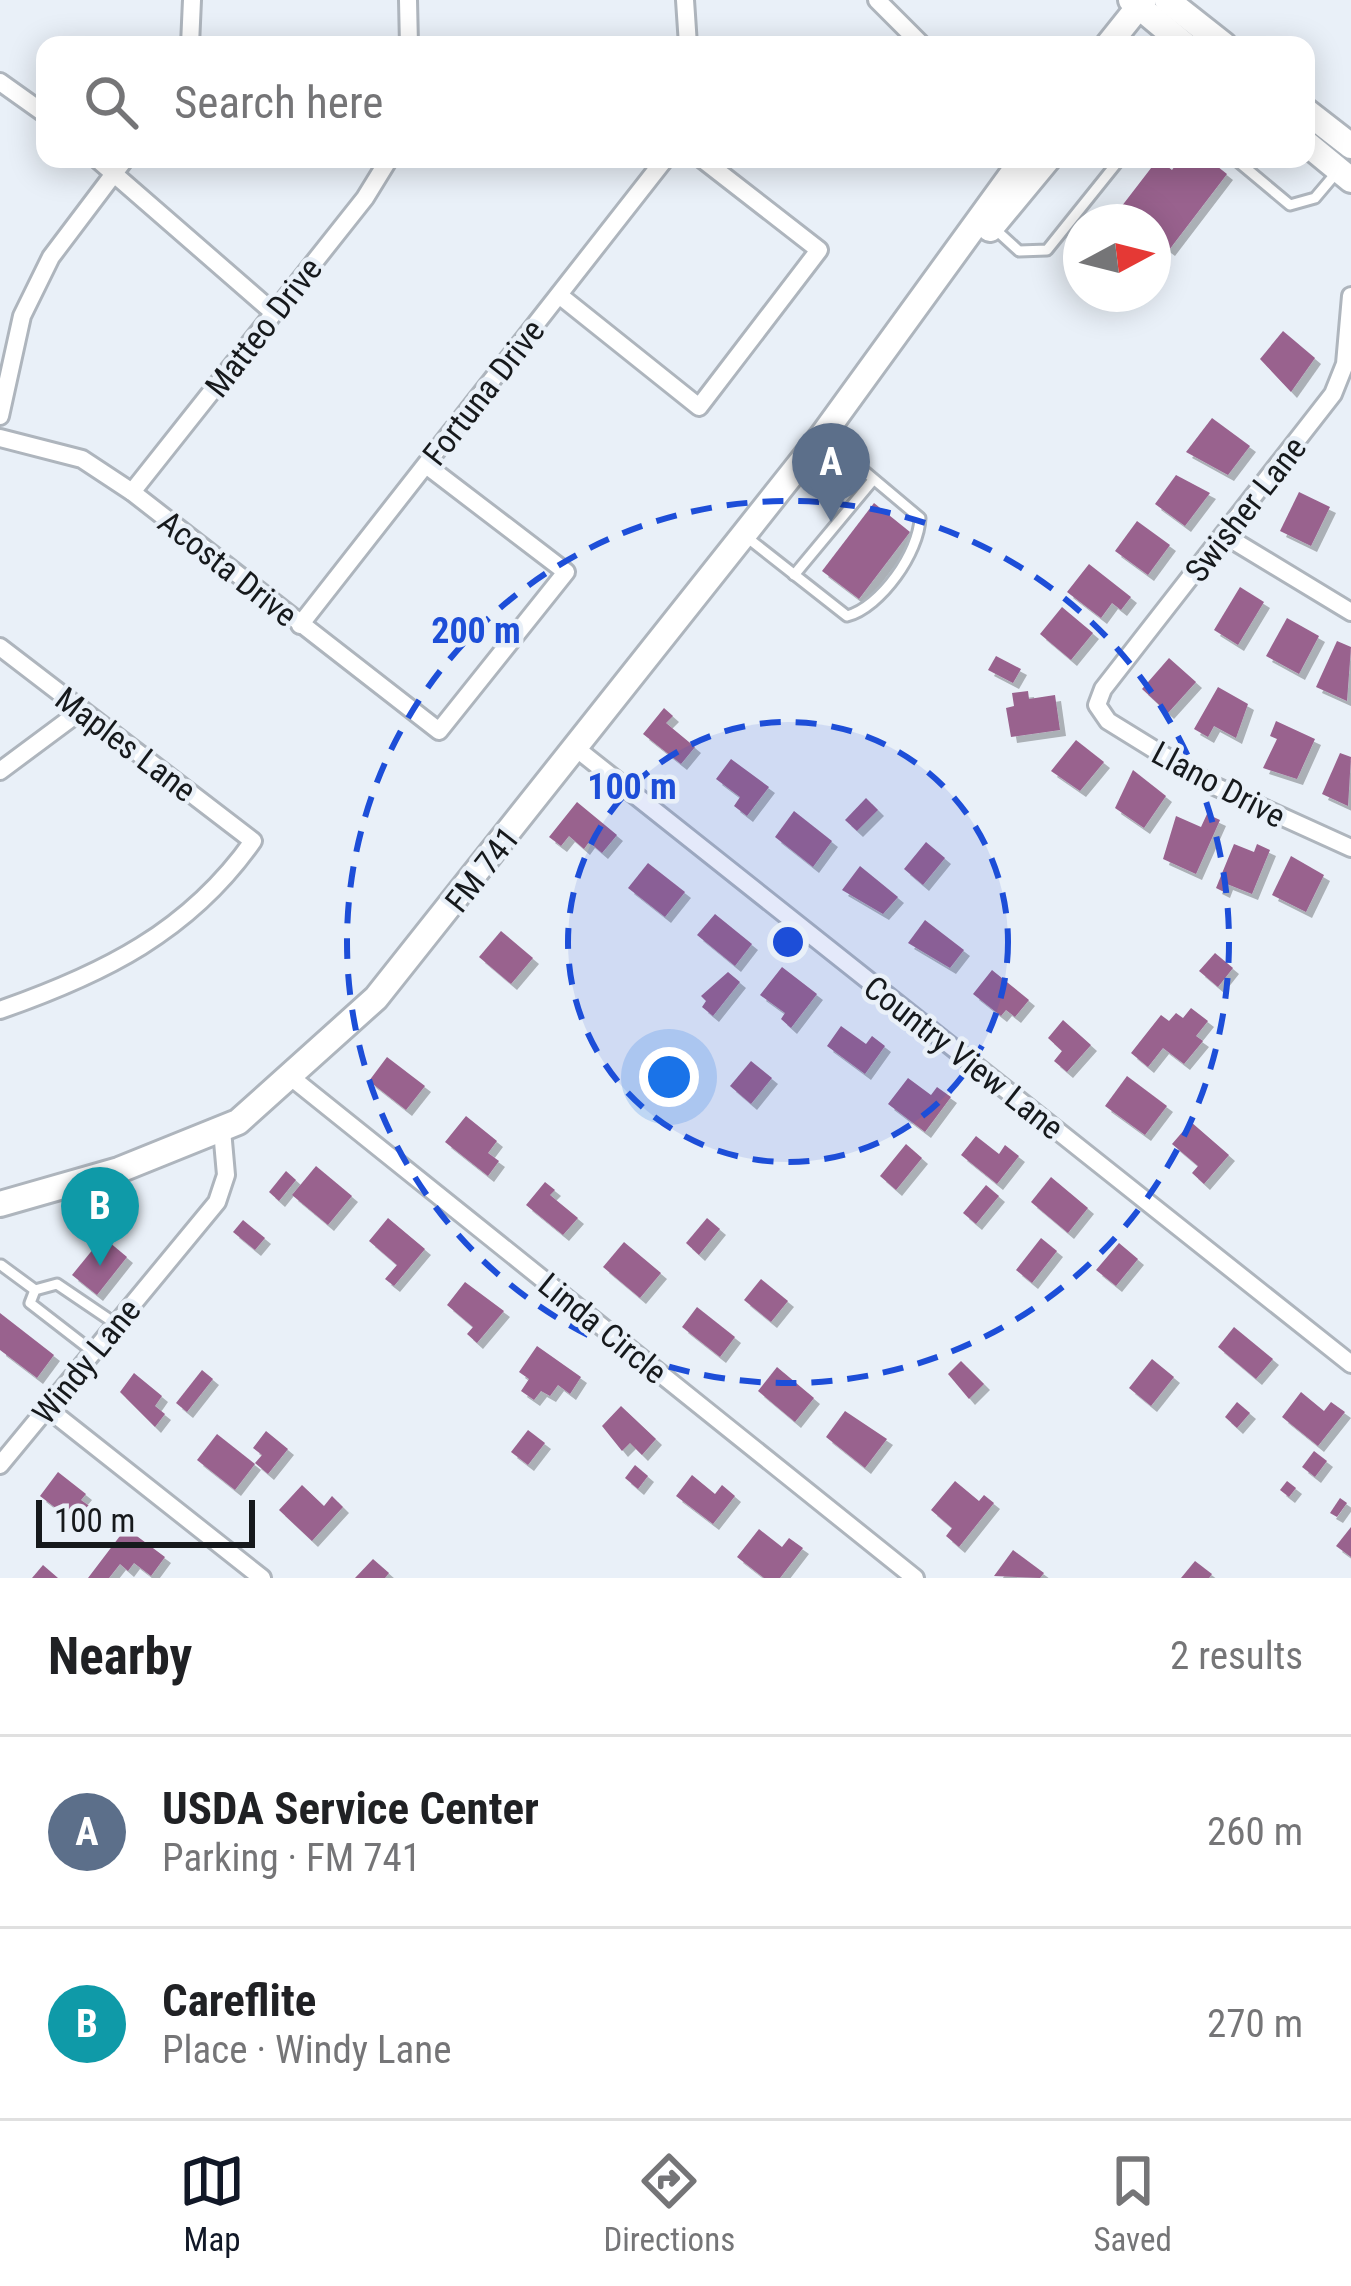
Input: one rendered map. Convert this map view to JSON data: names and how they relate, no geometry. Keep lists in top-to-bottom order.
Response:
{
  "streets": {
    "main road": ["FM 741"],
    "street": [
      "Matteo Drive",
      "Fortuna Drive",
      "Swisher Lane",
      "Acosta Drive",
      "Maples Lane",
      "Llano Drive",
      "Country View Lane",
      "Linda Circle",
      "Windy Lane"
    ]
  },
  "crossings": [
    ["Matteo Drive", "Acosta Drive"],
    ["Fortuna Drive", "Acosta Drive"],
    ["Swisher Lane", "Llano Drive"],
    ["FM 741", "Country View Lane"],
    ["FM 741", "Linda Circle"],
    ["FM 741", "Windy Lane"]
  ],
  "scale_bar": "100 m",
  "north": "right",
  "page": {
    "search": "Search here",
    "pins": ["A", "B"],
    "scale": "100 m",
    "heading": ["Nearby", "2 results"],
    "list": [
      {
        "mark": "A",
        "name": "USDA Service Center",
        "note": "Parking · FM 741",
        "value": "260 m"
      },
      {
        "mark": "B",
        "name": "Careflite",
        "note": "Place · Windy Lane",
        "value": "270 m"
      }
    ],
    "nav": ["Map", "Directions", "Saved"]
  },
  "rings": ["200 m", "100 m"]
}
